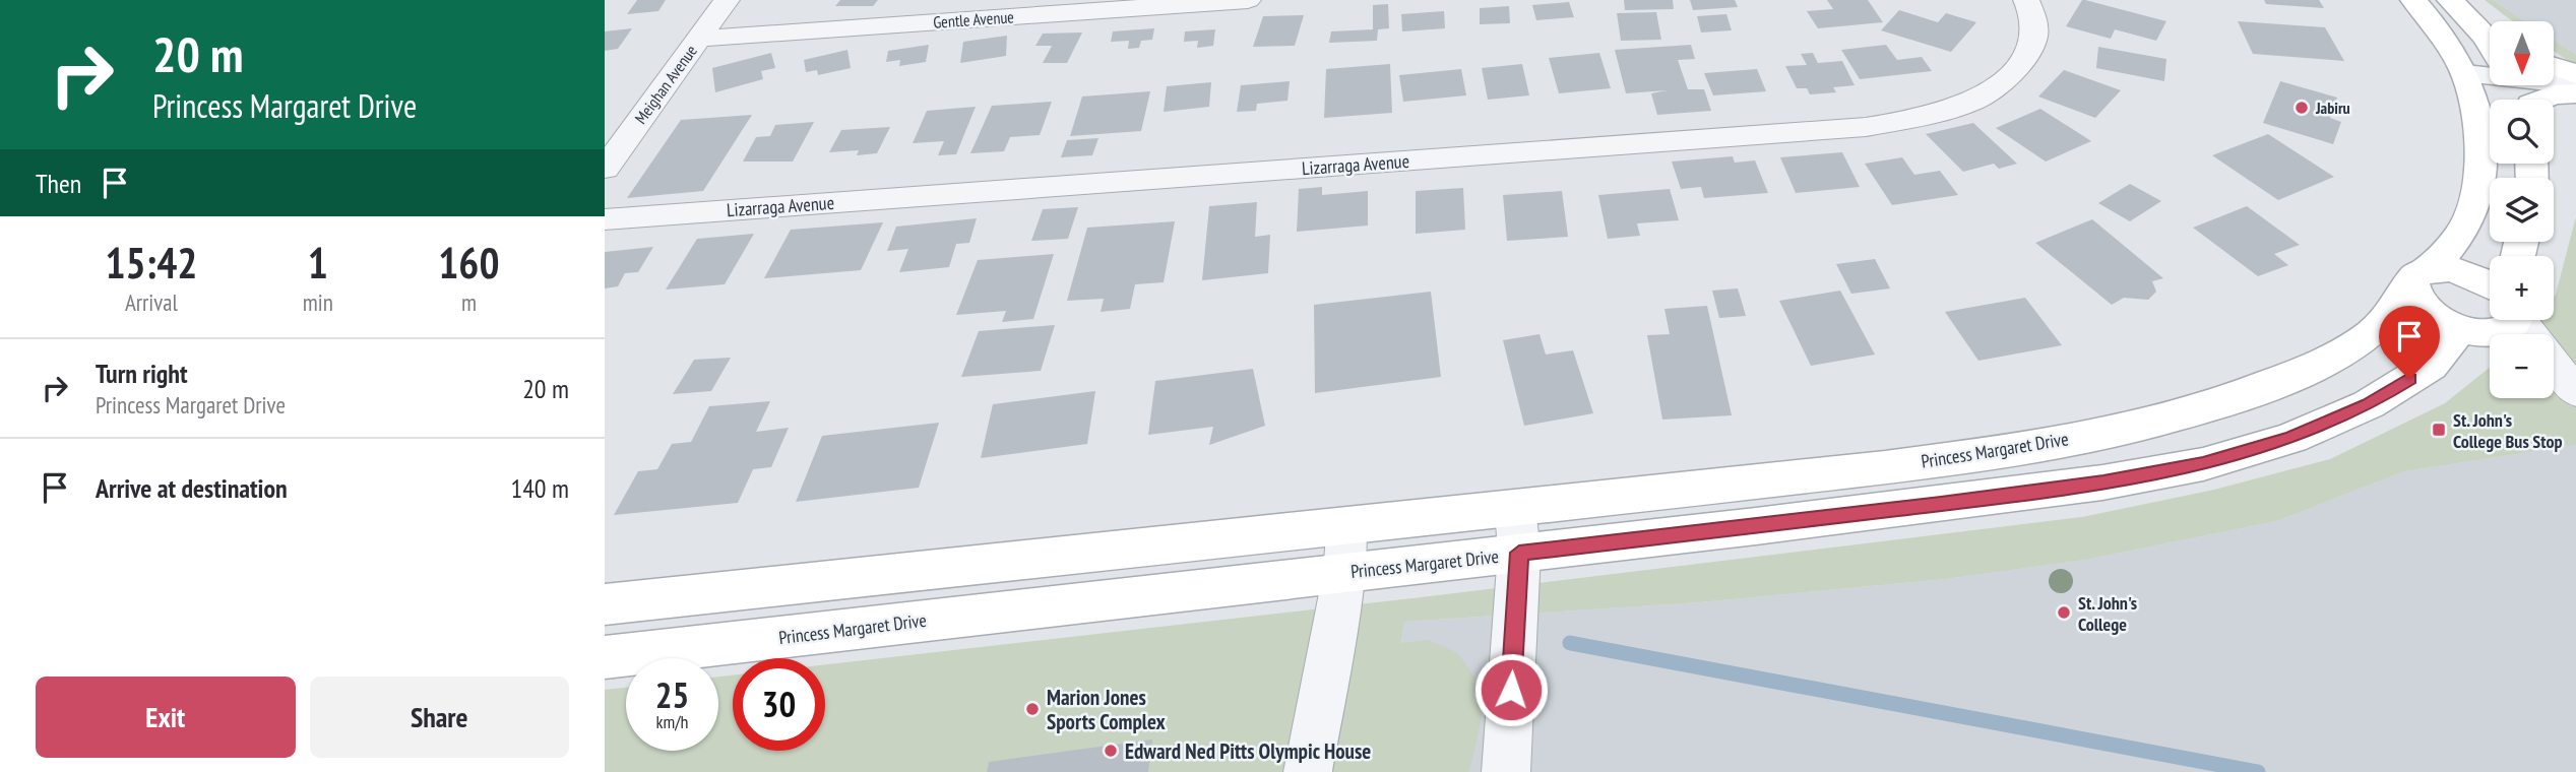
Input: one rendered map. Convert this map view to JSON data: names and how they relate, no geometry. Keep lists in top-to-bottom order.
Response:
{
  "streets": {
    "main road": ["Princess Margaret Drive"],
    "street": ["Gentle Avenue", "Meighan Avenue", "Lizarraga Avenue"]
  },
  "crossings": [
    ["Gentle Avenue", "Meighan Avenue"]
  ],
  "places": {
    "other": [
      "Jabiru",
      "St. John's College",
      "Marion Jones Sports Complex",
      "Edward Ned Pitts Olympic House"
    ],
    "transit": ["St. John's College Bus Stop"]
  },
  "north": "bottom",
  "page": {
    "turn": ["20 m", "Princess Margaret Drive"],
    "map_buttons": ["+", "−"],
    "then": "Then",
    "eta": [
      "15:42",
      "Arrival",
      "1",
      "min",
      "160",
      "m"
    ],
    "list": [
      {
        "name": "Turn right",
        "note": "Princess Margaret Drive",
        "value": "20 m"
      },
      {
        "name": "Arrive at destination",
        "value": "140 m"
      }
    ],
    "speed": "25 km/h",
    "limit": "30",
    "buttons": ["Exit", "Share"]
  }
}
